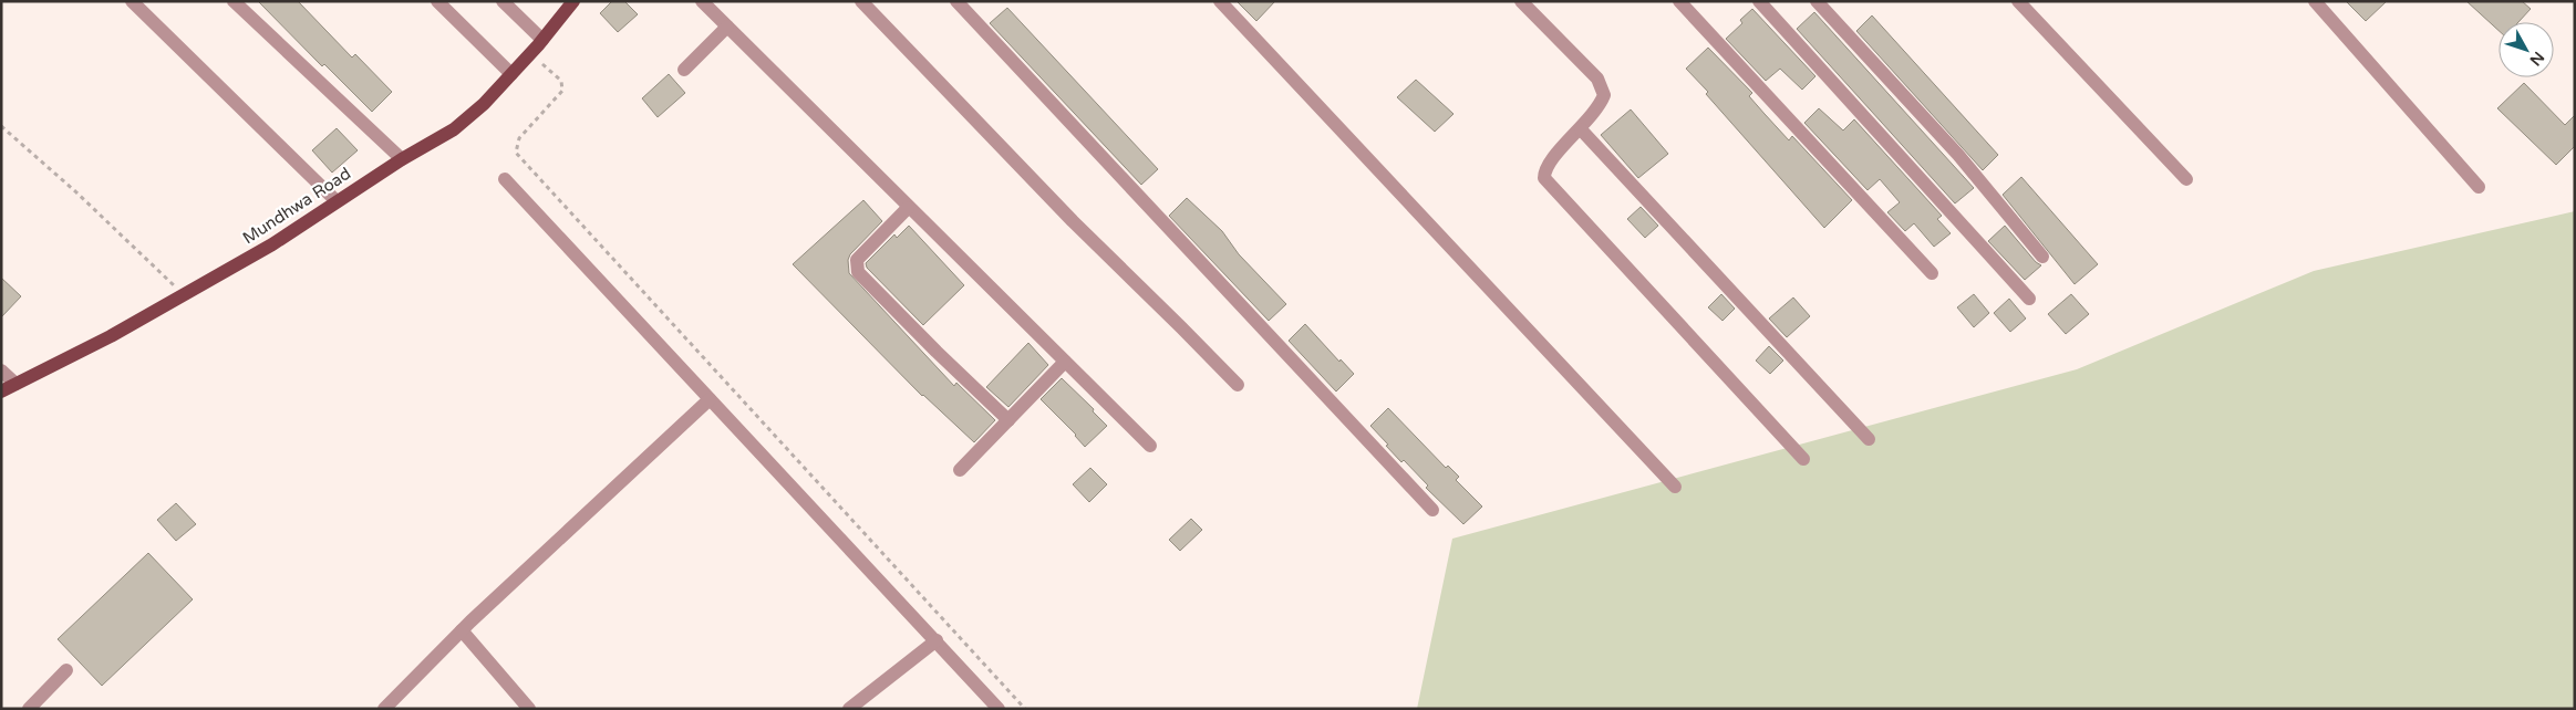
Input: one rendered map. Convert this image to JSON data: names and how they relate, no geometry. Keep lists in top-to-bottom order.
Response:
{
  "streets": {
    "main road": ["Mundhwa Road"]
  },
  "north": "bottom right"
}
